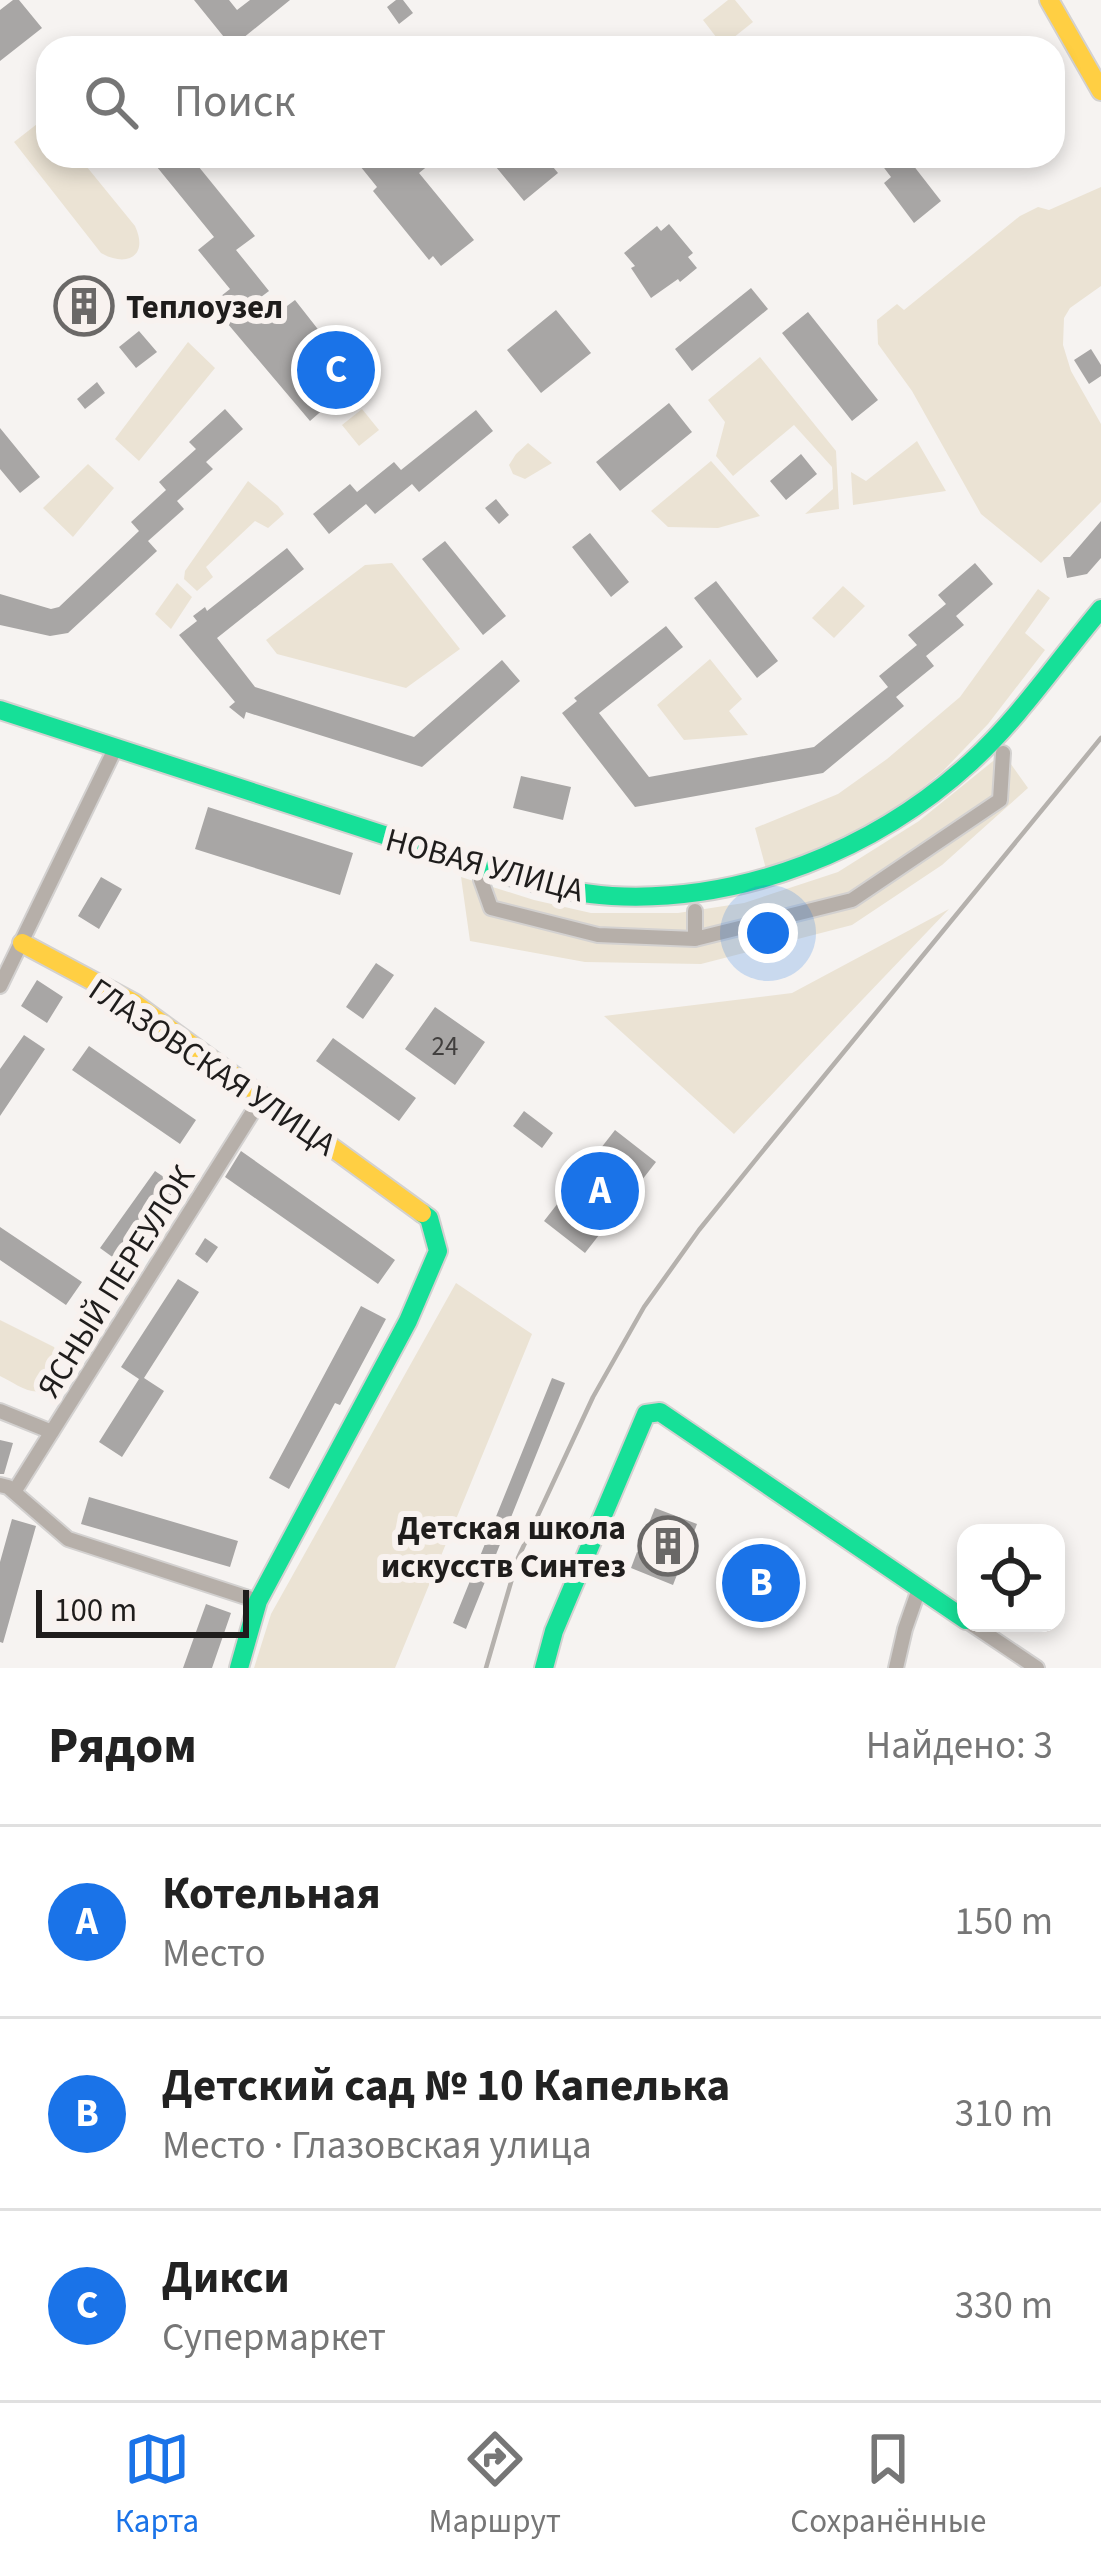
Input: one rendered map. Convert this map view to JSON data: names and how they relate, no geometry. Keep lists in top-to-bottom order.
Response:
{
  "streets": {
    "street": ["НОВАЯ УЛИЦА", "ГЛАЗОВСКАЯ УЛИЦА", "ЯСНЫЙ ПЕРЕУЛОК"]
  },
  "crossings": [
    ["ГЛАЗОВСКАЯ УЛИЦА", "ЯСНЫЙ ПЕРЕУЛОК"]
  ],
  "places": {
    "building": ["Теплоузел", "Детская школа искусств Синтез"]
  },
  "house_numbers": ["24"],
  "scale_bar": "100 m",
  "page": {
    "search": "Поиск",
    "pins": ["C", "A", "B"],
    "scale": "100 m",
    "heading": ["Рядом", "Найдено: 3"],
    "list": [
      {
        "mark": "A",
        "name": "Котельная",
        "note": "Место",
        "value": "150 m"
      },
      {
        "mark": "B",
        "name": "Детский сад № 10 Капелька",
        "note": "Место · Глазовская улица",
        "value": "310 m"
      },
      {
        "mark": "C",
        "name": "Дикси",
        "note": "Супермаркет",
        "value": "330 m"
      }
    ],
    "nav": ["Карта", "Маршрут", "Сохранённые"]
  }
}
